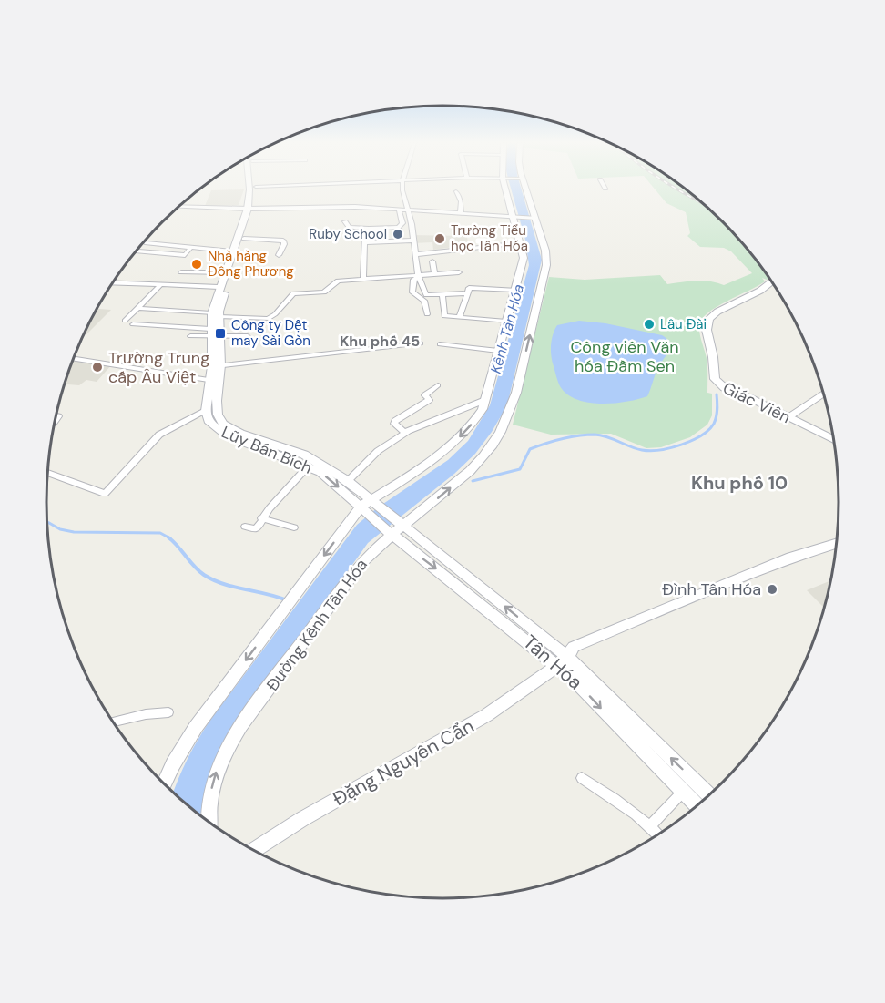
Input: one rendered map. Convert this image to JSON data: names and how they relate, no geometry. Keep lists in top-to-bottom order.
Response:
{
  "streets": {
    "street": [
      "Giác Viên",
      "Lũy Bán Bích",
      "Đường Kênh Tân Hóa",
      "Tân Hóa",
      "Đặng Nguyên Cẩn"
    ]
  },
  "crossings": [
    ["Lũy Bán Bích", "Tân Hóa"],
    ["Đường Kênh Tân Hóa", "Tân Hóa"],
    ["Tân Hóa", "Đặng Nguyên Cẩn"]
  ],
  "districts": ["Khu phố 45", "Khu phố 10"],
  "water": ["Kênh Tân Hóa"],
  "parks": ["Công viên Văn hóa Đầm Sen"],
  "places": {
    "other": [
      "Ruby School",
      "Trường Tiểu học Tân Hóa",
      "Nhà hàng Đông Phương",
      "Lâu Đài",
      "Trường Trung cấp Âu Việt",
      "Đình Tân Hóa"
    ],
    "transit": ["Công ty Dệt may Sài Gòn"]
  }
}
